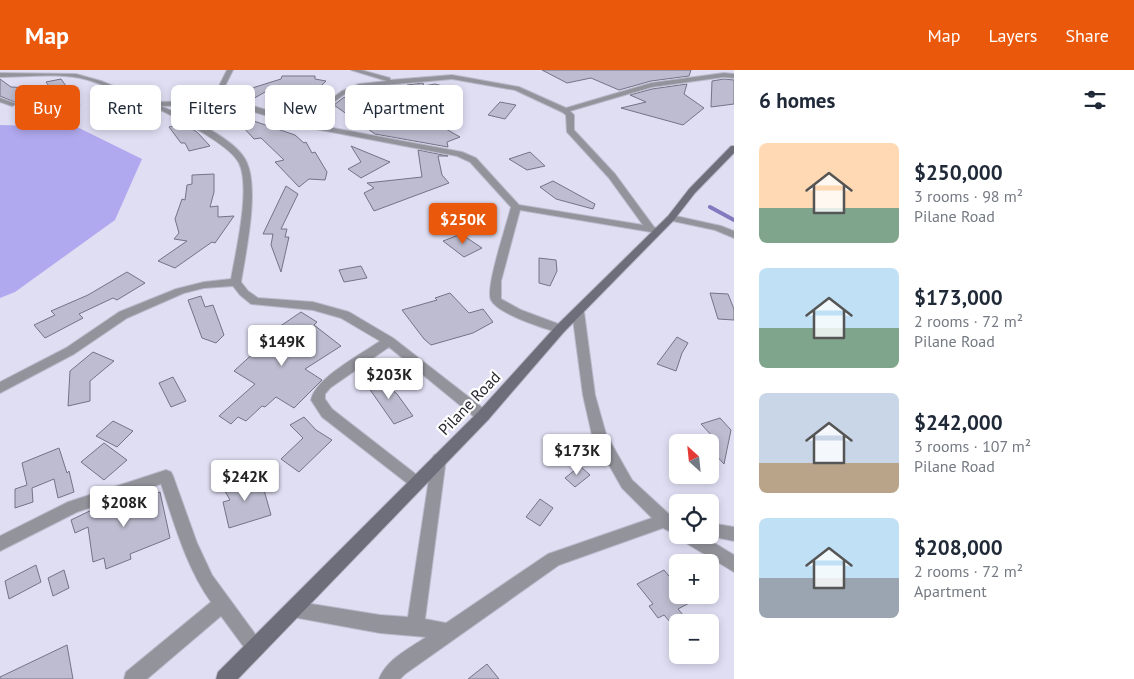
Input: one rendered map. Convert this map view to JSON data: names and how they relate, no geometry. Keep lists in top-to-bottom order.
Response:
{
  "streets": {
    "main road": ["Pilane Road"]
  },
  "north": "top left",
  "page": {
    "header": "Map",
    "nav": ["Map", "Layers", "Share"],
    "heading": "6 homes",
    "chip": [
      "Buy",
      "Rent",
      "Filters",
      "New",
      "Apartment"
    ],
    "list": [
      {
        "name": "$250,000",
        "note": "3 rooms · 98 m² · Pilane Road"
      },
      {
        "name": "$173,000",
        "note": "2 rooms · 72 m² · Pilane Road"
      },
      {
        "name": "$242,000",
        "note": "3 rooms · 107 m² · Pilane Road"
      },
      {
        "name": "$208,000",
        "note": "2 rooms · 72 m² · Apartment"
      }
    ],
    "price": [
      "$250K",
      "$149K",
      "$203K",
      "$173K",
      "$242K",
      "$208K"
    ],
    "map_buttons": ["+", "−"]
  }
}
